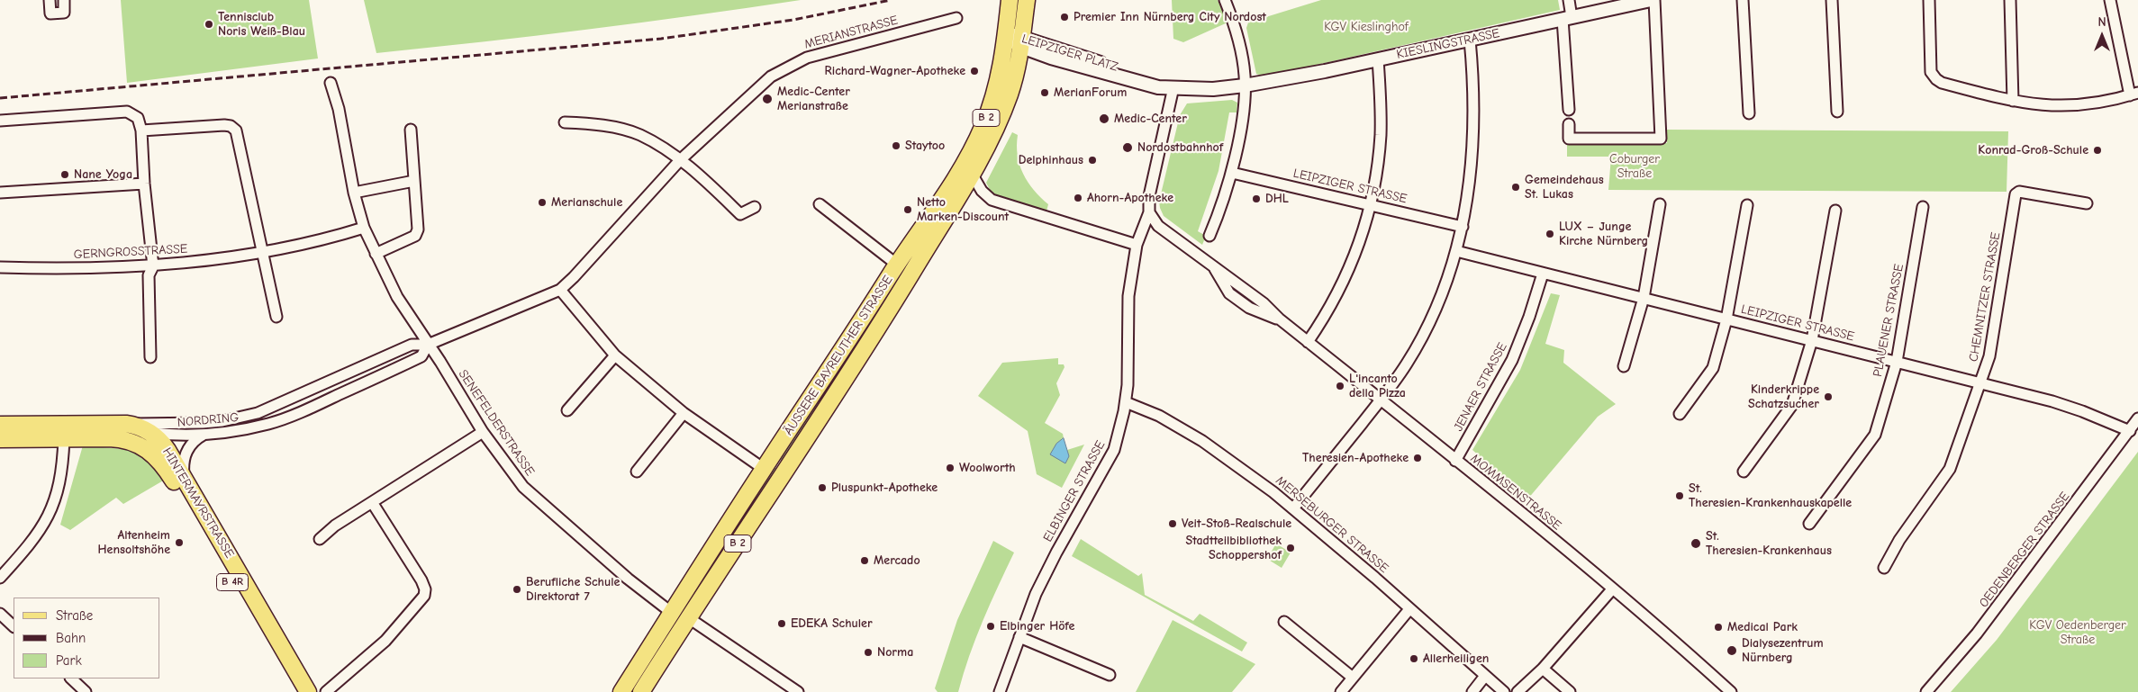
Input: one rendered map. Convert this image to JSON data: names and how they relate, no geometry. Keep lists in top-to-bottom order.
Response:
{
  "streets": {
    "main road": [
      "B 2",
      "ÄUSSERE BAYREUTHER STRASSE",
      "NORDRING",
      "HINTERMAYRSTRASSE",
      "B 4R"
    ],
    "street": [
      "MERIANSTRASSE",
      "KIESLINGSTRASSE",
      "LEIPZIGER PLATZ",
      "LEIPZIGER STRASSE",
      "GERNGROSSTRASSE",
      "CHEMNITZER STRASSE",
      "PLAUENER STRASSE",
      "JENAER STRASSE",
      "SENEFELDERSTRASSE",
      "ELBINGER STRASSE",
      "MOMMSENSTRASSE",
      "MERSEBURGER STRASSE",
      "OEDENBERGER STRASSE"
    ]
  },
  "crossings": [
    ["MERIANSTRASSE", "NORDRING"],
    ["KIESLINGSTRASSE", "LEIPZIGER PLATZ"],
    ["LEIPZIGER PLATZ", "ÄUSSERE BAYREUTHER STRASSE"],
    ["LEIPZIGER STRASSE", "CHEMNITZER STRASSE"],
    ["LEIPZIGER STRASSE", "PLAUENER STRASSE"],
    ["LEIPZIGER STRASSE", "JENAER STRASSE"],
    ["LEIPZIGER STRASSE", "OEDENBERGER STRASSE"],
    ["GERNGROSSTRASSE", "SENEFELDERSTRASSE"],
    ["ÄUSSERE BAYREUTHER STRASSE", "SENEFELDERSTRASSE"],
    ["JENAER STRASSE", "MOMMSENSTRASSE"],
    ["NORDRING", "SENEFELDERSTRASSE"],
    ["NORDRING", "HINTERMAYRSTRASSE"],
    ["ELBINGER STRASSE", "MERSEBURGER STRASSE"]
  ],
  "parks": ["KGV Kieslinghof", "Coburger Straße", "KGV Oedenberger Straße"],
  "places": [
    "Premier Inn Nürnberg City Nordost",
    "Tennisclub Noris Weiß-Blau",
    "Richard-Wagner-Apotheke",
    "MerianForum",
    "Medic-Center Merianstraße",
    "Medic-Center",
    "Staytoo",
    "Nordostbahnhof",
    "Konrad-Groß-Schule",
    "Delphinhaus",
    "Nane Yoga",
    "Gemeindehaus St. Lukas",
    "Ahorn-Apotheke",
    "DHL",
    "Merianschule",
    "Netto Marken-Discount",
    "LUX – Junge Kirche Nürnberg",
    "L'incanto della Pizza",
    "Kinderkrippe Schatzsucher",
    "Theresien-Apotheke",
    "Woolworth",
    "Pluspunkt-Apotheke",
    "St. Theresien-Krankenhauskapelle",
    "Veit-Stoß-Realschule",
    "Altenheim Hensoltshöhe",
    "St. Theresien-Krankenhaus",
    "Stadtteilbibliothek Schoppershof",
    "Mercado",
    "Berufliche Schule Direktorat 7",
    "EDEKA Schuler",
    "Elbinger Höfe",
    "Medical Park",
    "Dialysezentrum Nürnberg",
    "Norma",
    "Allerheiligen"
  ],
  "legend": ["Straße", "Bahn", "Park"],
  "north": "top"
}
